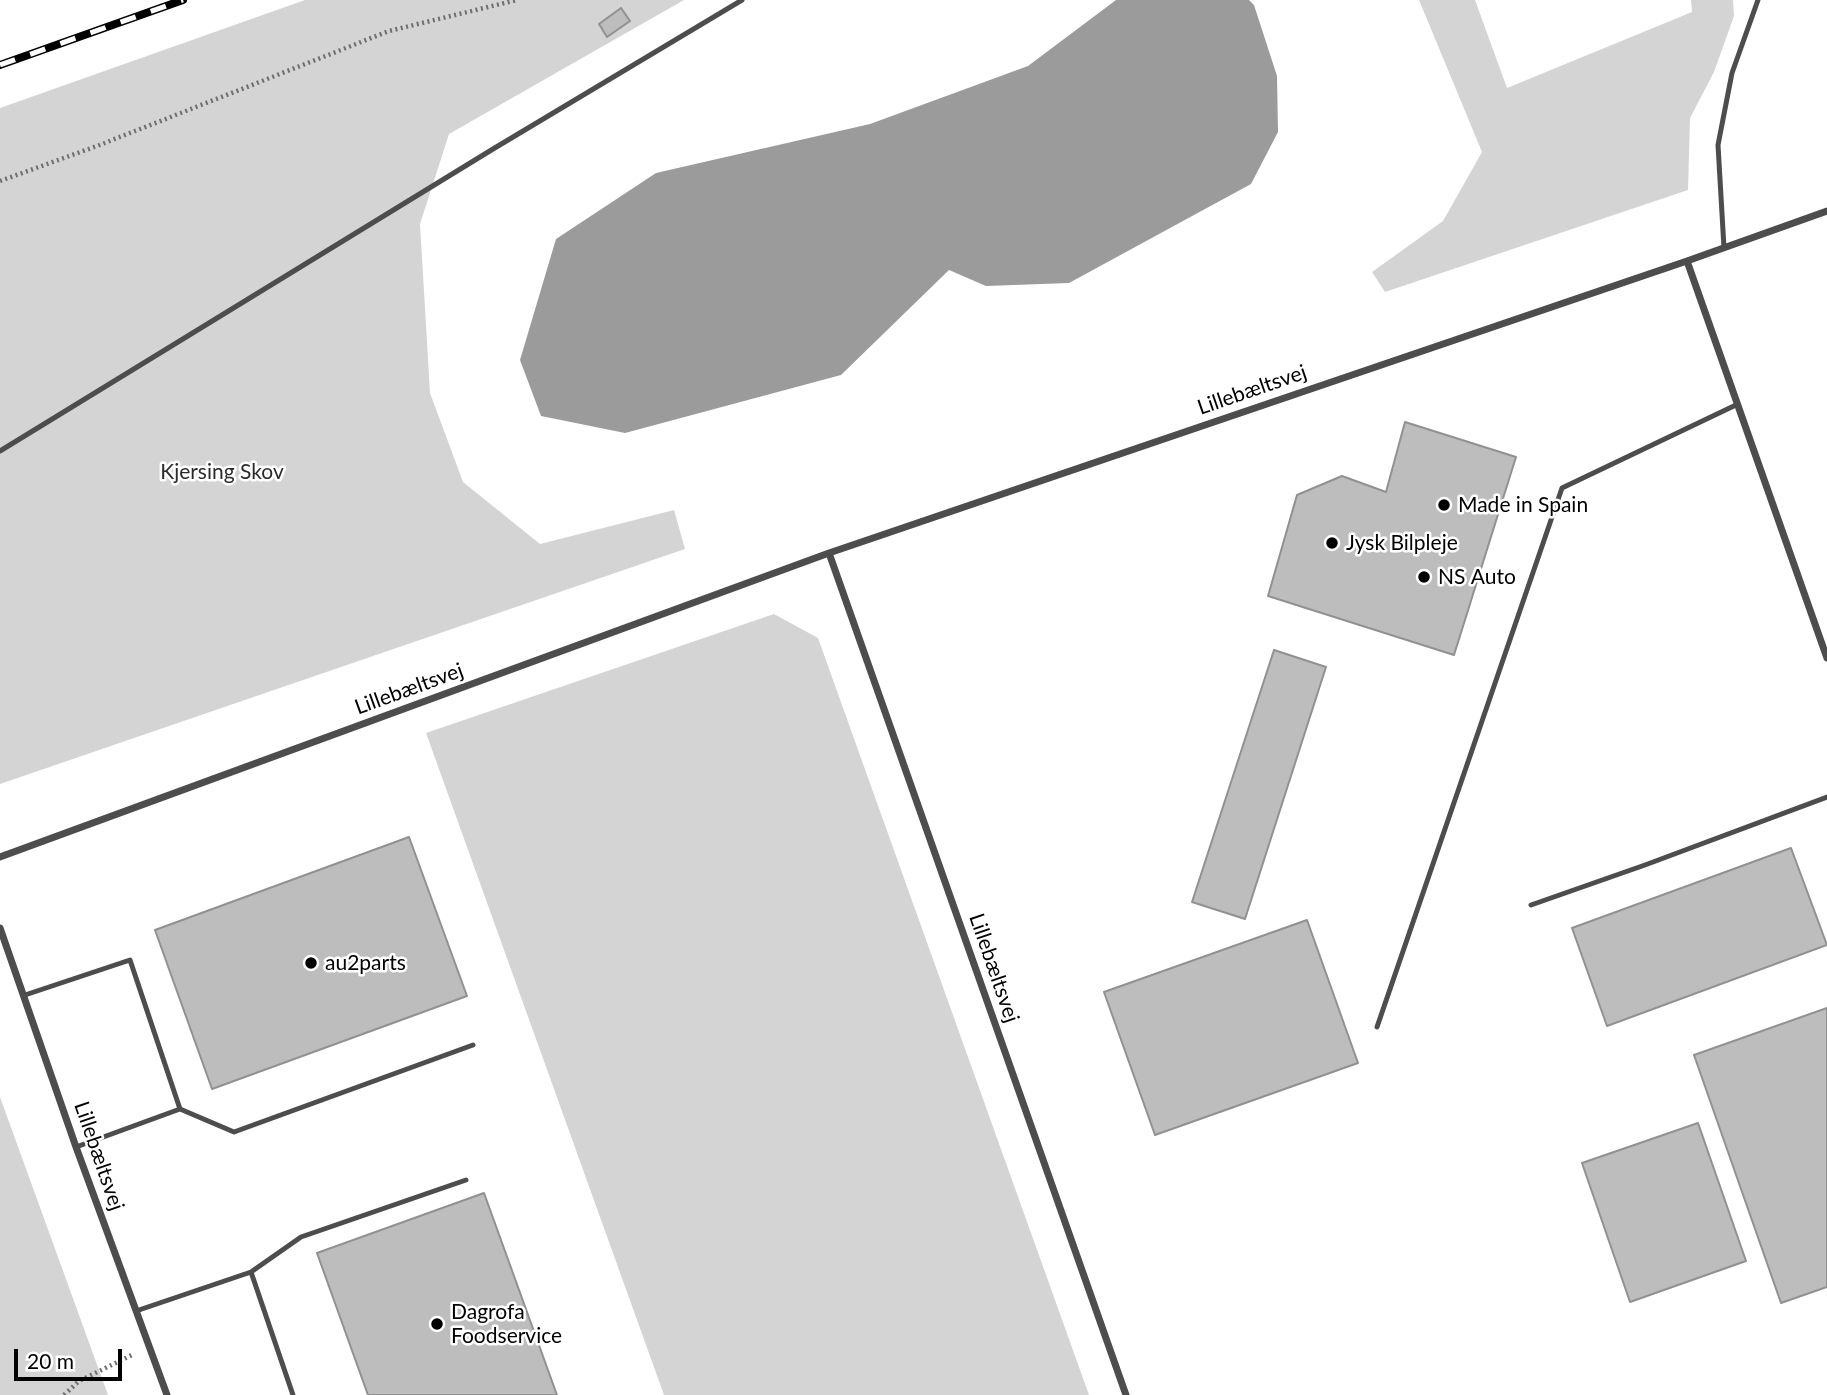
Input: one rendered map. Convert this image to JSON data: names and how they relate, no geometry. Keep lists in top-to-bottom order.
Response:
{
  "streets": {
    "street": ["Lillebæltsvej"]
  },
  "parks": ["Kjersing Skov"],
  "places": [
    "Made in Spain",
    "Jysk Bilpleje",
    "NS Auto",
    "au2parts",
    "Dagrofa Foodservice"
  ],
  "scale_bar": "20 m"
}
